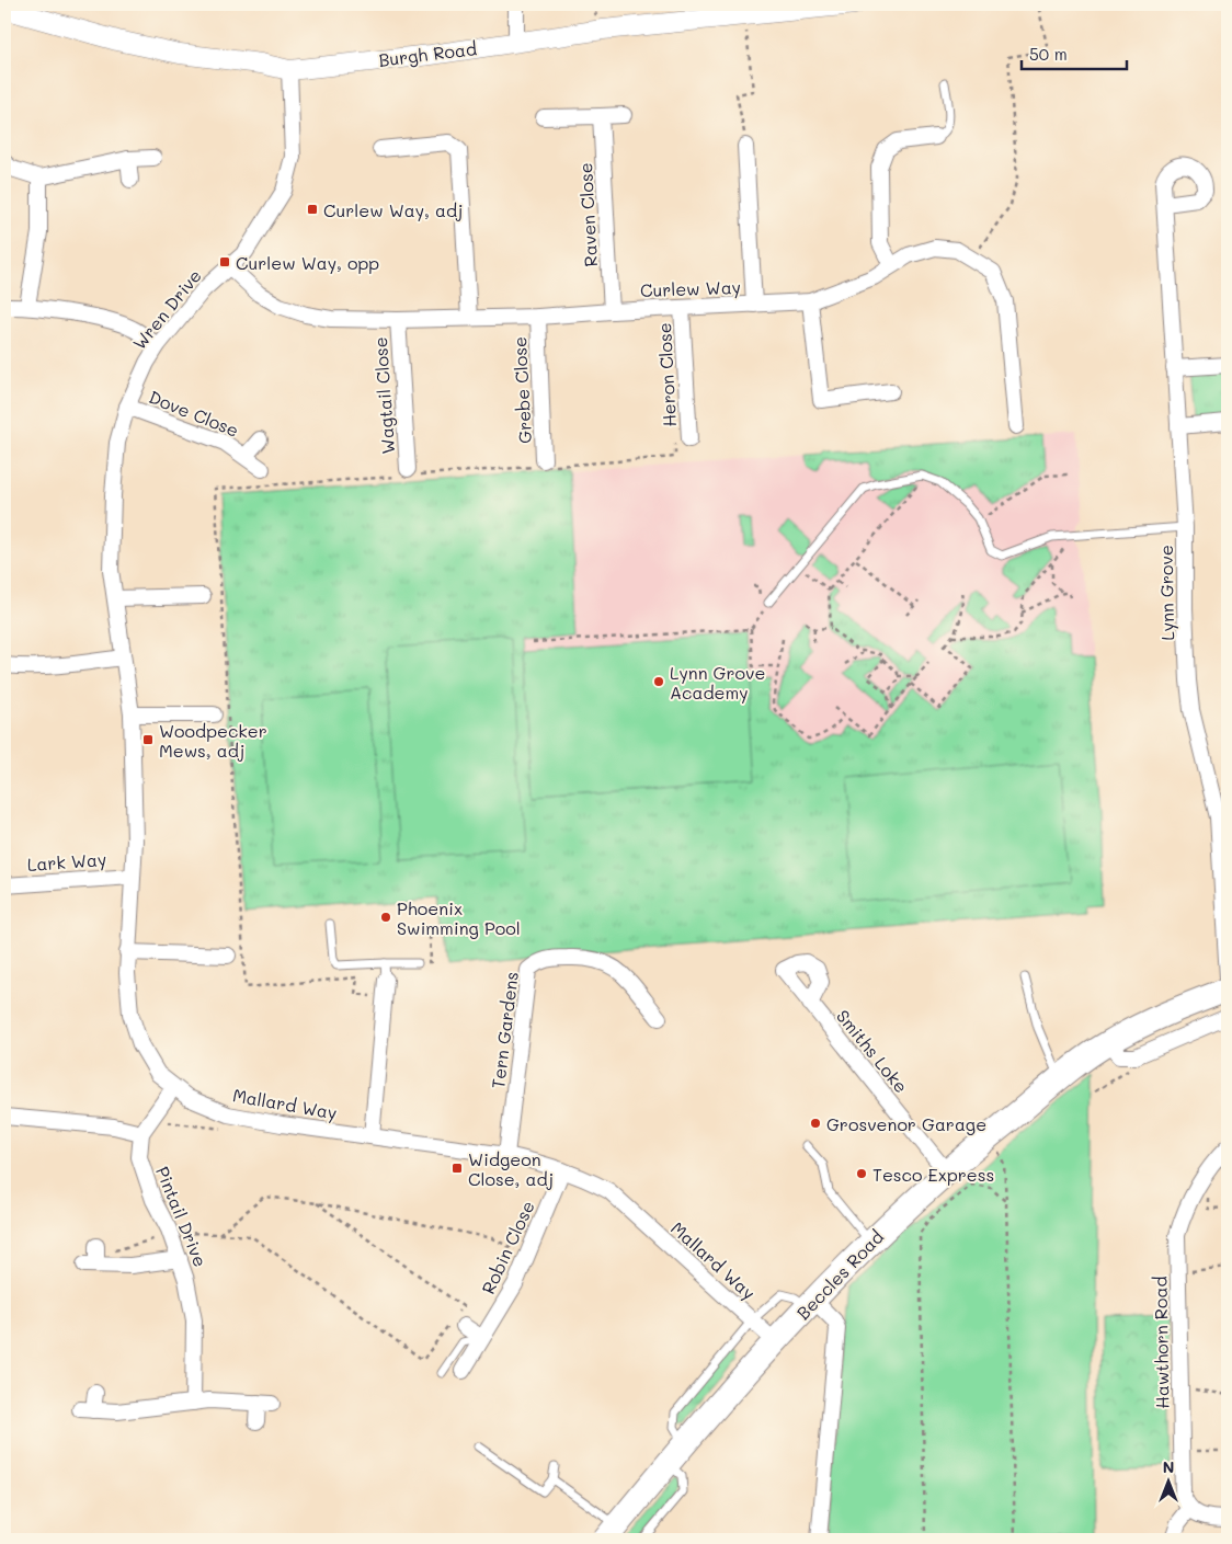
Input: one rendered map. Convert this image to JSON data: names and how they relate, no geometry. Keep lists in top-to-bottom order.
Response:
{
  "streets": {
    "highway": ["Beccles Road"],
    "street": [
      "Burgh Road",
      "Raven Close",
      "Curlew Way",
      "Wren Drive",
      "Heron Close",
      "Grebe Close",
      "Wagtail Close",
      "Dove Close",
      "Lynn Grove",
      "Lark Way",
      "Tern Gardens",
      "Smiths Loke",
      "Mallard Way",
      "Pintail Drive",
      "Robin Close",
      "Hawthorn Road"
    ]
  },
  "crossings": [
    ["Burgh Road", "Wren Drive"],
    ["Raven Close", "Curlew Way"],
    ["Curlew Way", "Wren Drive"],
    ["Curlew Way", "Heron Close"],
    ["Curlew Way", "Grebe Close"],
    ["Curlew Way", "Wagtail Close"],
    ["Wren Drive", "Dove Close"],
    ["Wren Drive", "Mallard Way"],
    ["Lark Way", "Mallard Way"],
    ["Tern Gardens", "Mallard Way"],
    ["Smiths Loke", "Beccles Road"],
    ["Mallard Way", "Pintail Drive"],
    ["Mallard Way", "Robin Close"],
    ["Mallard Way", "Beccles Road"]
  ],
  "places": {
    "transit": [
      "Curlew Way, adj",
      "Curlew Way, opp",
      "Woodpecker Mews, adj",
      "Widgeon Close, adj"
    ],
    "other": [
      "Lynn Grove Academy",
      "Phoenix Swimming Pool",
      "Grosvenor Garage",
      "Tesco Express"
    ]
  },
  "scale_bar": "50 m",
  "north": "top"
}
